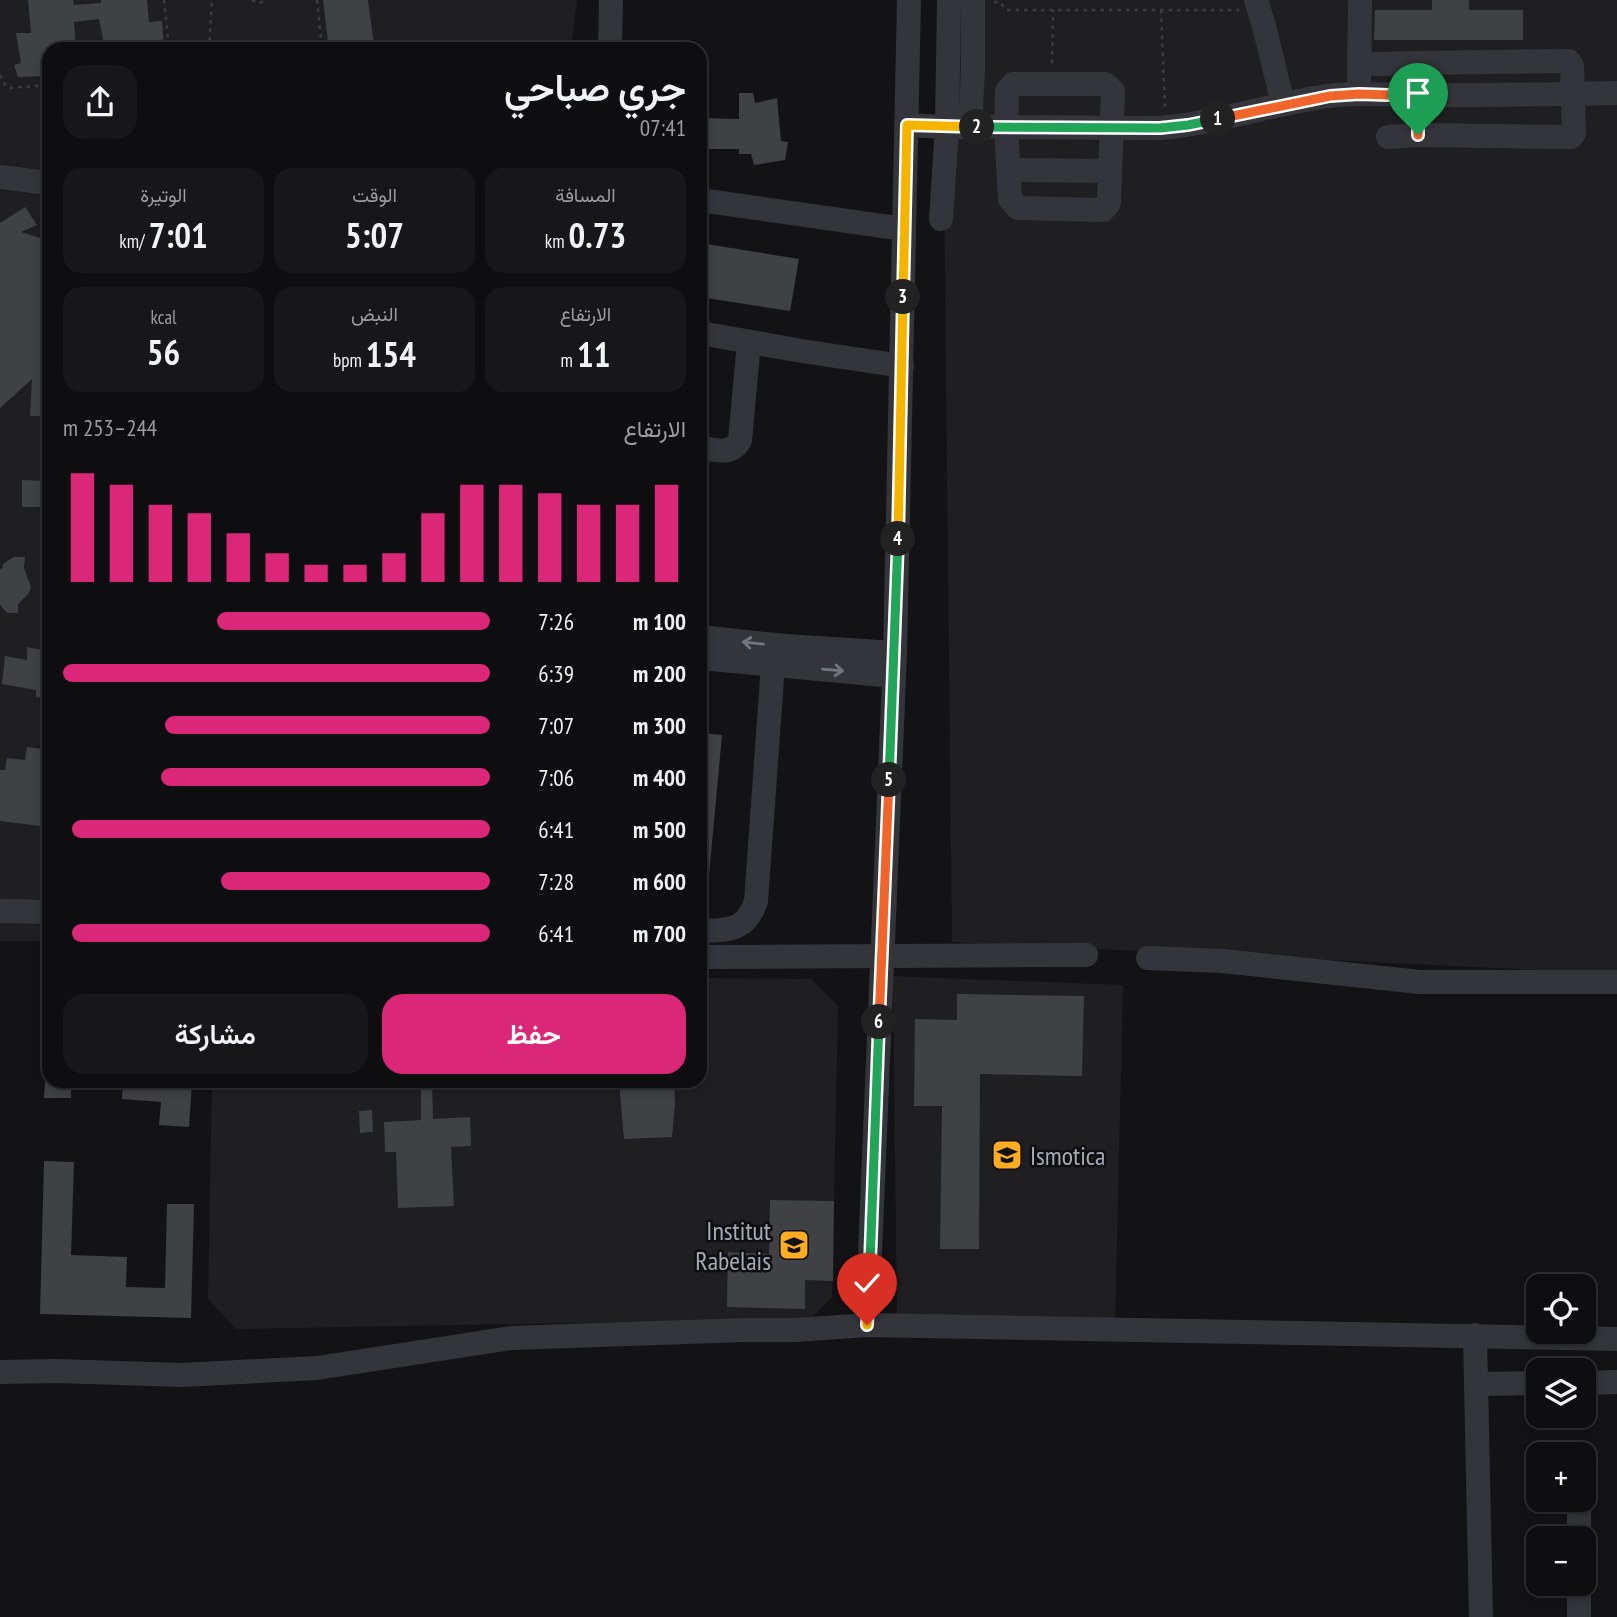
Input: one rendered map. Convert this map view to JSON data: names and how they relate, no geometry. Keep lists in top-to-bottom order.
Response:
{
  "places": {
    "school or university": ["Ismotica", "Institut Rabelais"]
  },
  "page": {
    "heading": ["جري صباحي", "07:41"],
    "pins": [
      "1",
      "2",
      "3",
      "4",
      "5",
      "6"
    ],
    "stats": [
      ["المسافة", "0.73 km"],
      ["الوقت", "5:07"],
      ["الوتيرة", "7:01 /km"],
      ["الارتفاع", "11 m"],
      ["النبض", "154 bpm"],
      ["kcal", "56"]
    ],
    "chart": ["الارتفاع", "244–253 m"],
    "list": [
      {
        "name": "100 m",
        "note": "7:26"
      },
      {
        "name": "200 m",
        "note": "6:39"
      },
      {
        "name": "300 m",
        "note": "7:07"
      },
      {
        "name": "400 m",
        "note": "7:06"
      },
      {
        "name": "500 m",
        "note": "6:41"
      },
      {
        "name": "600 m",
        "note": "7:28"
      },
      {
        "name": "700 m",
        "note": "6:41"
      }
    ],
    "buttons": ["حفظ", "مشاركة"],
    "map_buttons": ["+", "−"]
  }
}
